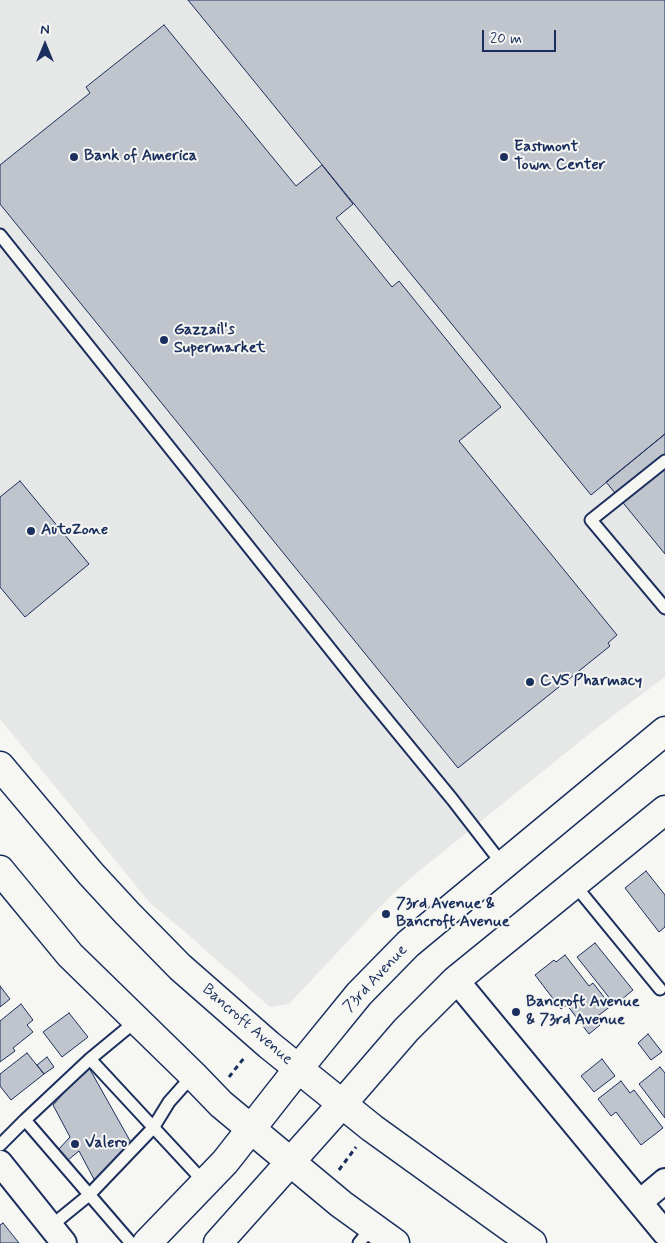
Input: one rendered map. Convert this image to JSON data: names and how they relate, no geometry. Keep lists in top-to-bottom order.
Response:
{
  "streets": {
    "main road": ["73rd Avenue", "Bancroft Avenue"]
  },
  "crossings": [
    ["73rd Avenue", "Bancroft Avenue"]
  ],
  "places": [
    "Bank of America",
    "Eastmont Town Center",
    "Gazzail's Supermarket",
    "AutoZone",
    "CVS Pharmacy",
    "73rd Avenue & Bancroft Avenue",
    "Bancroft Avenue & 73rd Avenue",
    "Valero"
  ],
  "scale_bar": "20 m",
  "north": "top"
}
